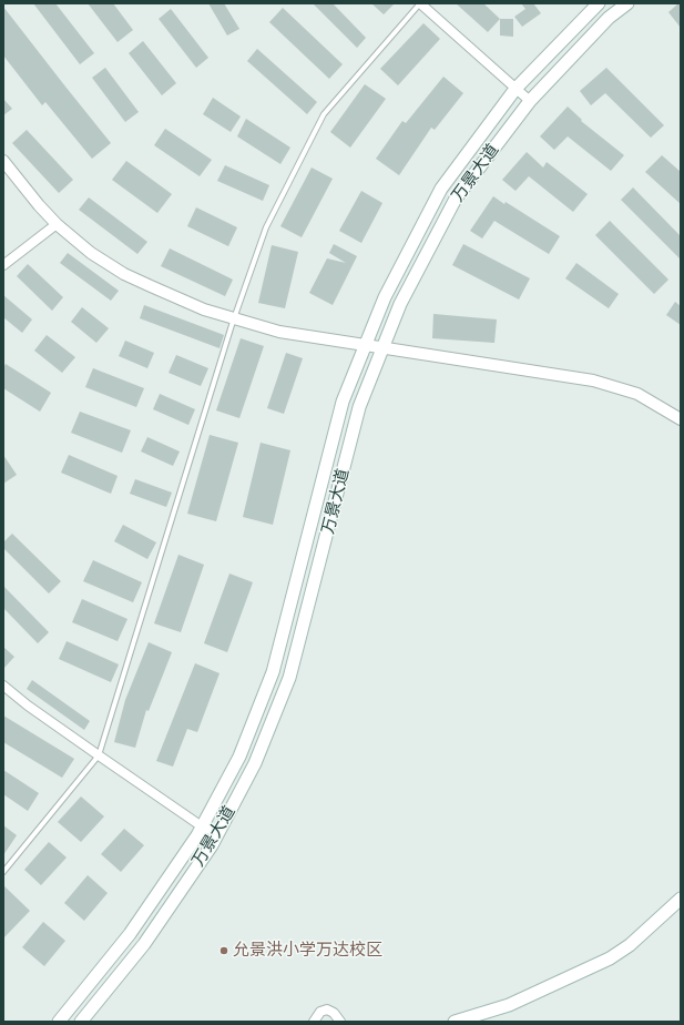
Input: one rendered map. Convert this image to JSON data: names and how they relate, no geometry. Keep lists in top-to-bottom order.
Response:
{
  "streets": {
    "main road": ["万景大道"]
  },
  "places": ["允景洪小学万达校区"]
}
